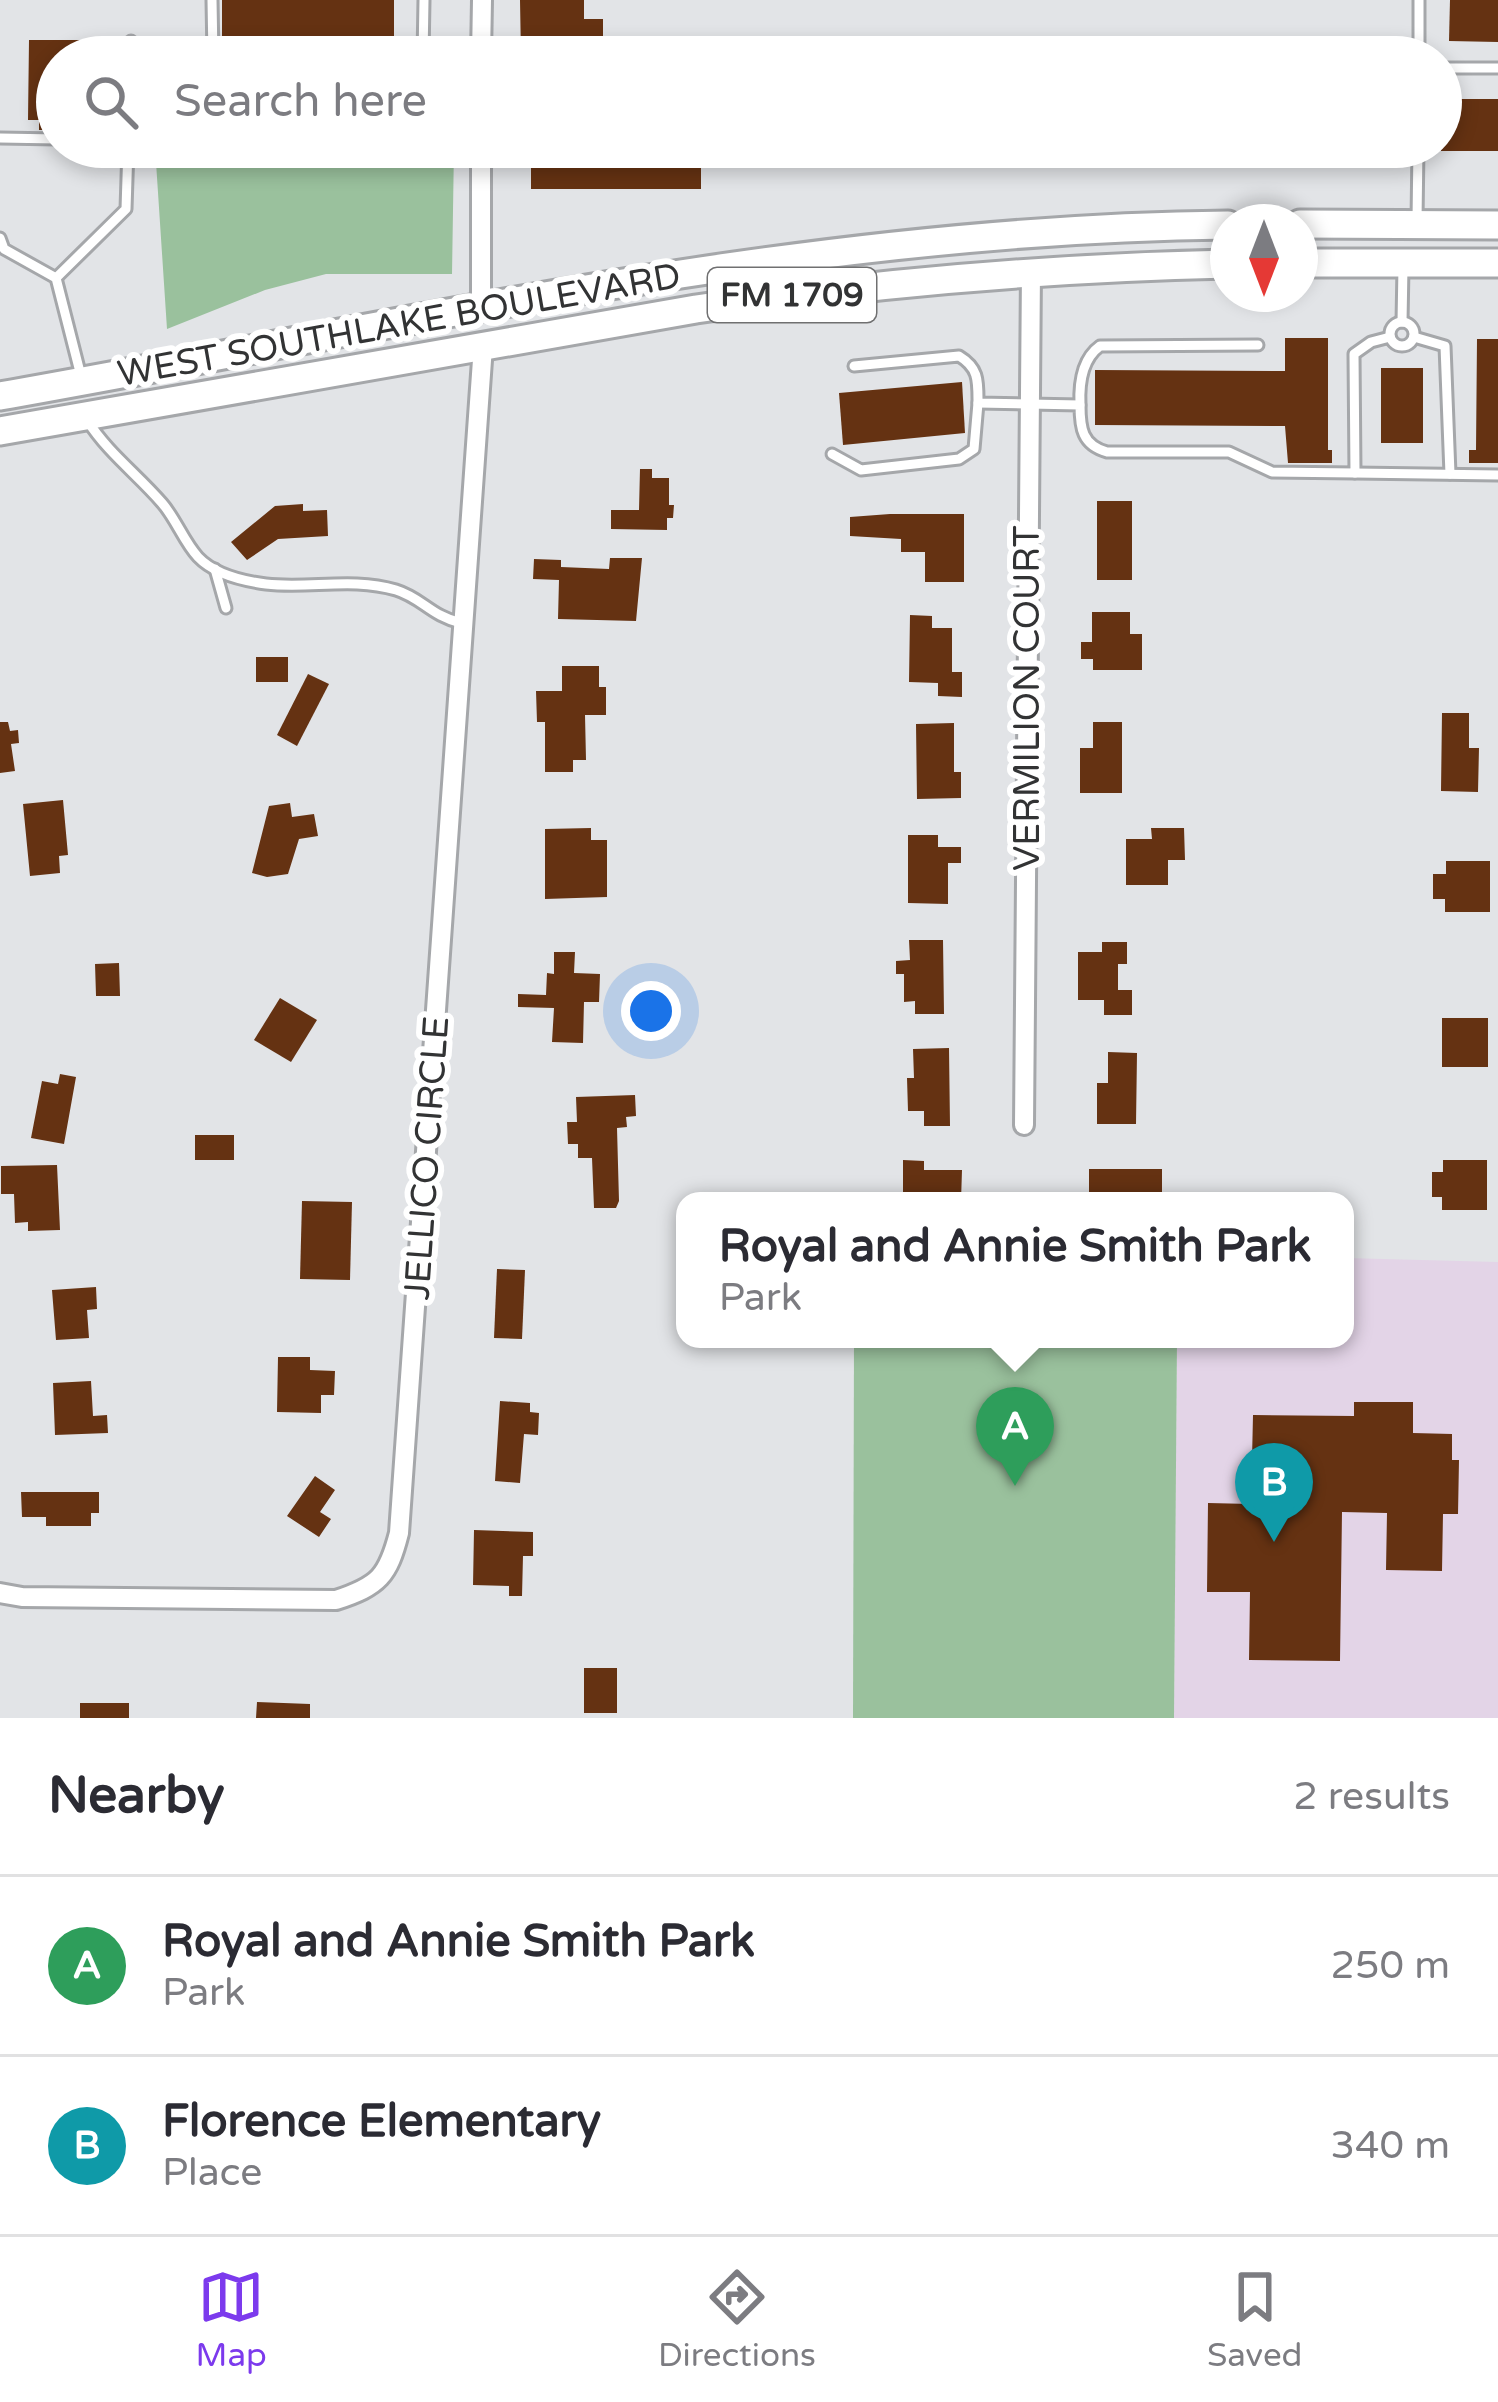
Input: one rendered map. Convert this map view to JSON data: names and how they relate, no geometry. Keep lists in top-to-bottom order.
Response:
{
  "streets": {
    "main road": ["FM 1709", "WEST SOUTHLAKE BOULEVARD"],
    "street": ["VERMILION COURT", "JELLICO CIRCLE"]
  },
  "crossings": [
    ["WEST SOUTHLAKE BOULEVARD", "VERMILION COURT"],
    ["WEST SOUTHLAKE BOULEVARD", "JELLICO CIRCLE"]
  ],
  "north": "bottom",
  "page": {
    "search": "Search here",
    "popup": ["Royal and Annie Smith Park", "Park"],
    "pins": ["A", "B"],
    "heading": ["Nearby", "2 results"],
    "list": [
      {
        "mark": "A",
        "name": "Royal and Annie Smith Park",
        "note": "Park",
        "value": "250 m"
      },
      {
        "mark": "B",
        "name": "Florence Elementary",
        "note": "Place",
        "value": "340 m"
      }
    ],
    "nav": ["Map", "Directions", "Saved"]
  }
}
